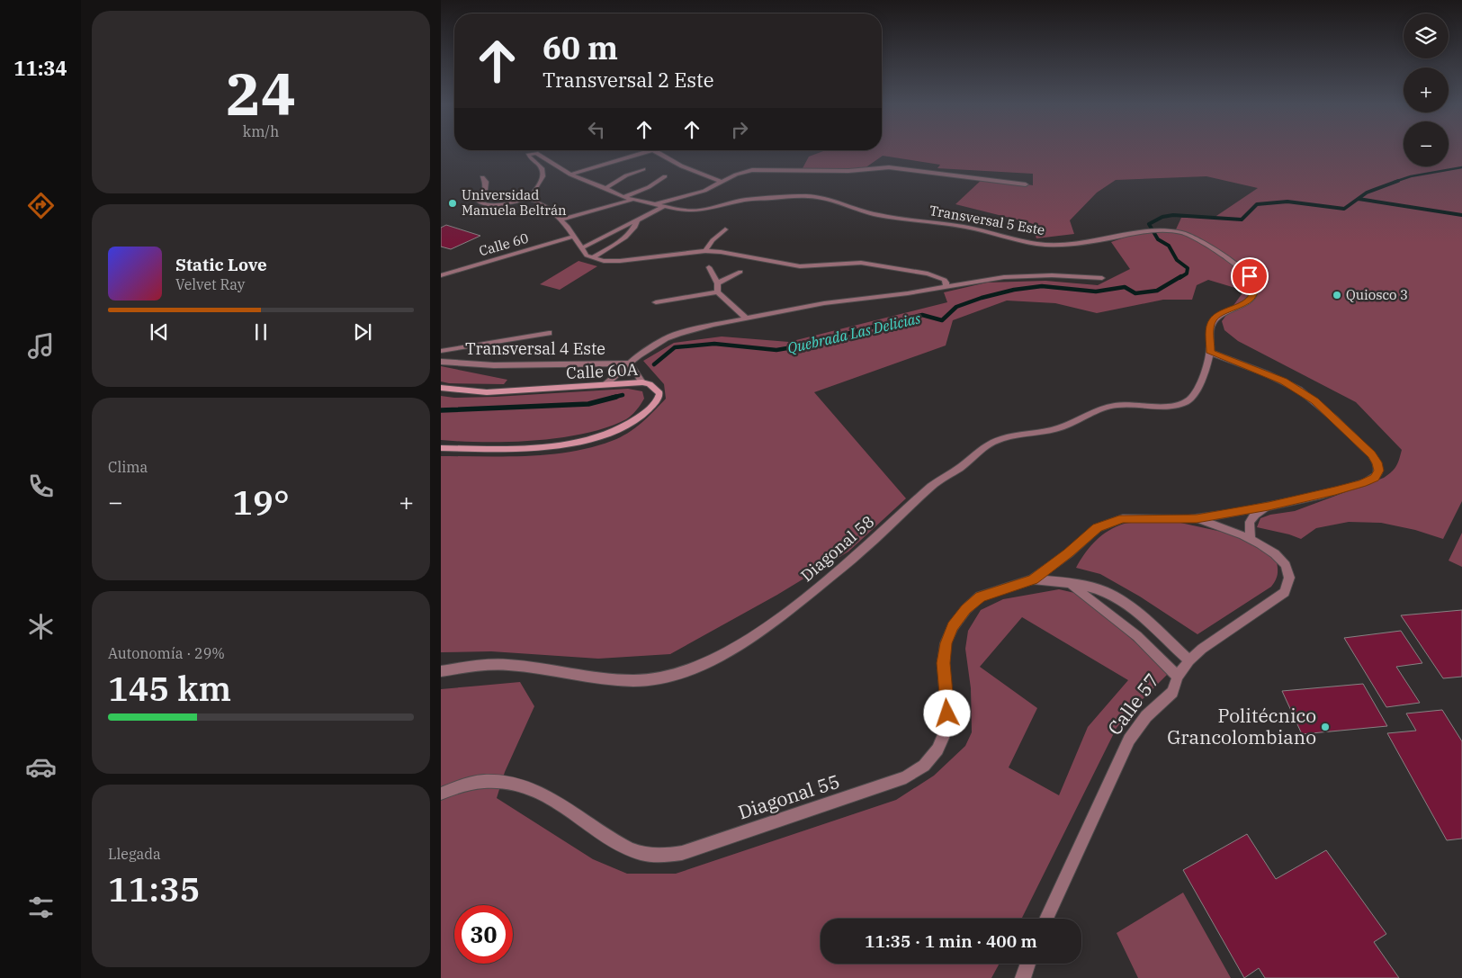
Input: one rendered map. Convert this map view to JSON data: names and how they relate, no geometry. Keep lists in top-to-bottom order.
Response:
{
  "streets": {
    "street": [
      "Transversal 5 Este",
      "Calle 60",
      "Transversal 4 Este",
      "Calle 60A",
      "Diagonal 58",
      "Calle 57",
      "Diagonal 55"
    ]
  },
  "crossings": [
    ["Transversal 5 Este", "Diagonal 58"]
  ],
  "water": ["Quebrada Las Delicias"],
  "places": ["Universidad Manuela Beltrán", "Quiosco 3", "Politécnico Grancolombiano"],
  "page": {
    "tabs": "11:34",
    "tile": [
      ["24", "km/h"],
      "Clima",
      ["Autonomía · 29%", "145 km"],
      ["Llegada", "11:35"]
    ],
    "map_buttons": ["+", "−"],
    "turn": ["60 m", "Transversal 2 Este"],
    "song": ["Static Love", "Velvet Ray"],
    "heat": ["−", "19°", "+"],
    "limit": "30",
    "trip": "11:35 · 1 min · 400 m"
  }
}
